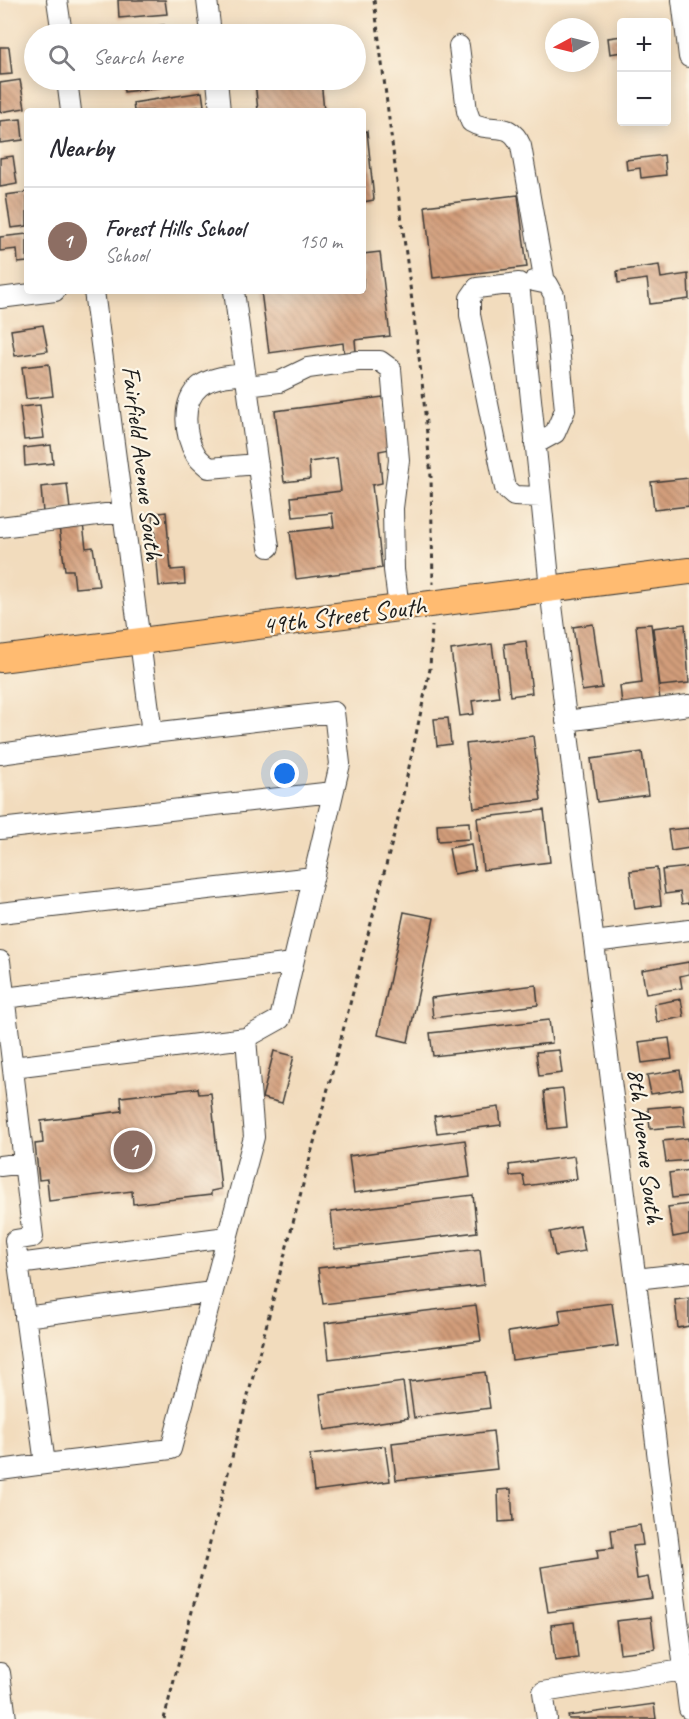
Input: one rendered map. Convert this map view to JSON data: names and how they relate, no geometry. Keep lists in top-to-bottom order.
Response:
{
  "streets": {
    "main road": ["49th Street South"],
    "street": ["Fairfield Avenue South", "8th Avenue South"]
  },
  "crossings": [
    ["Fairfield Avenue South", "49th Street South"],
    ["49th Street South", "8th Avenue South"]
  ],
  "north": "left",
  "page": {
    "map_buttons": ["+", "−"],
    "search": "Search here",
    "heading": "Nearby",
    "list": [
      {
        "mark": "1",
        "name": "Forest Hills School",
        "note": "School",
        "value": "150 m"
      }
    ],
    "pins": "1"
  }
}
